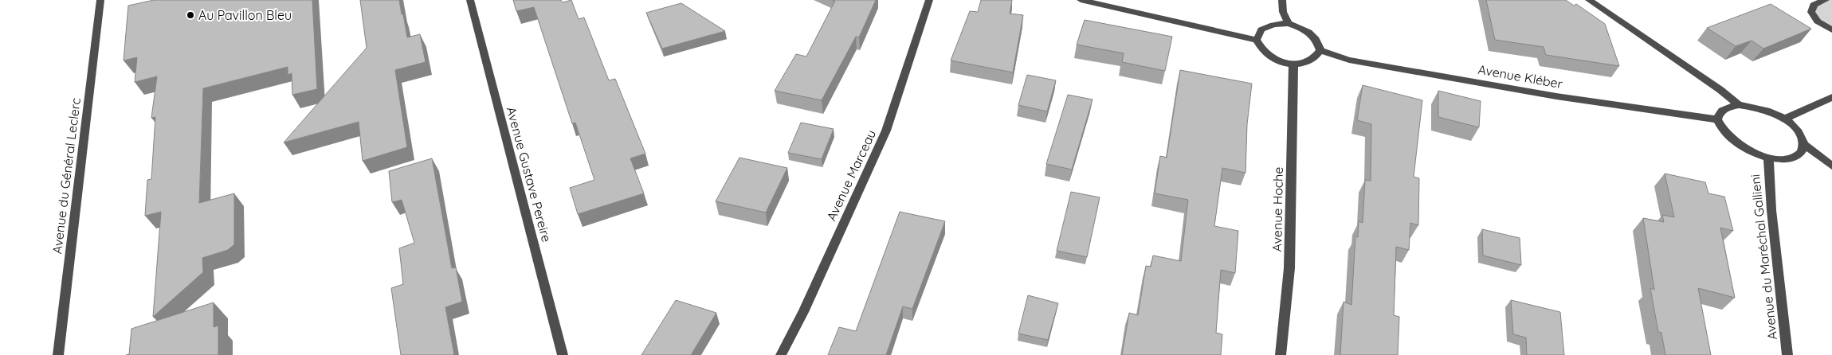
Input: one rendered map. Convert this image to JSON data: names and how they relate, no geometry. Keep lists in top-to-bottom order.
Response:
{
  "streets": {
    "street": [
      "Avenue Kléber",
      "Avenue Gustave Pereire",
      "Avenue Marceau",
      "Avenue du Général Leclerc",
      "Avenue Hoche",
      "Avenue du Maréchal Gallieni"
    ]
  },
  "crossings": [
    ["Avenue Kléber", "Avenue Hoche"]
  ],
  "places": ["Au Pavillon Bleu"]
}
